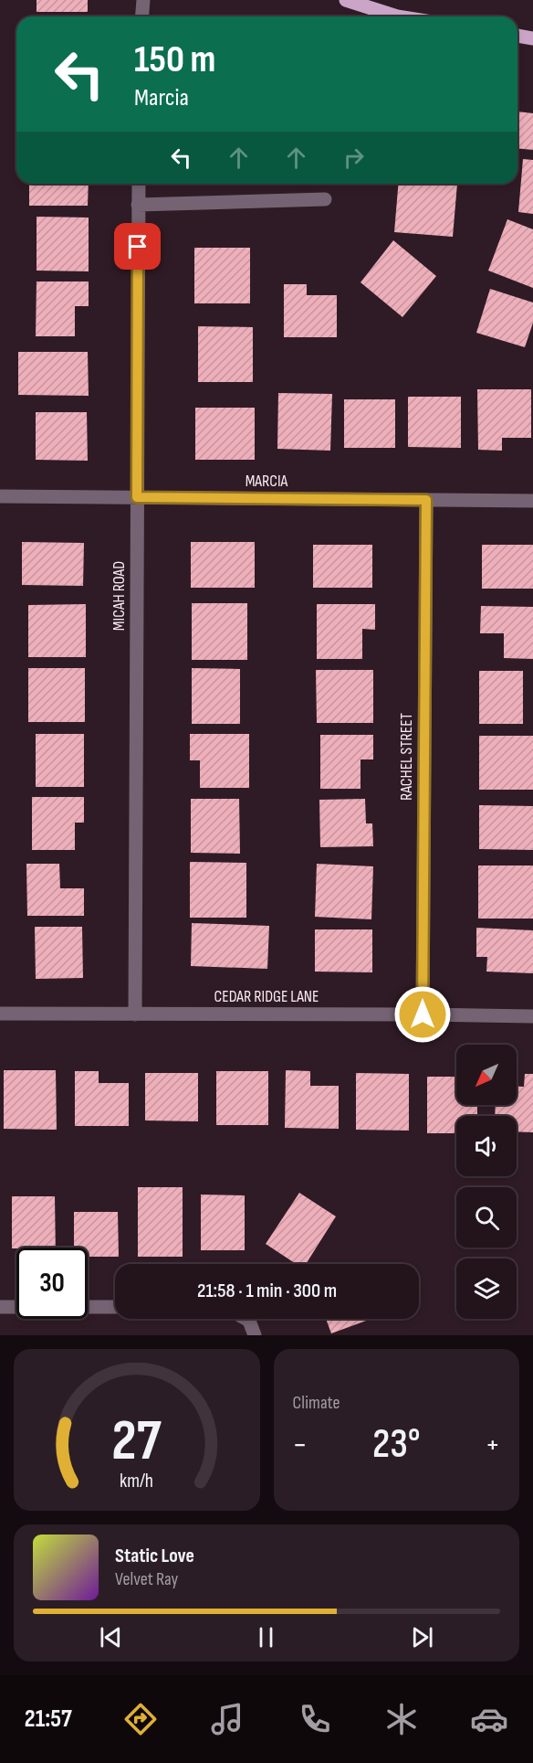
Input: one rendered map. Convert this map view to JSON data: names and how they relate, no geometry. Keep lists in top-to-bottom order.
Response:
{
  "streets": {
    "street": [
      "MARCIA",
      "MICAH ROAD",
      "RACHEL STREET",
      "CEDAR RIDGE LANE"
    ]
  },
  "crossings": [
    ["MARCIA", "MICAH ROAD"],
    ["MARCIA", "RACHEL STREET"],
    ["MICAH ROAD", "CEDAR RIDGE LANE"],
    ["RACHEL STREET", "CEDAR RIDGE LANE"]
  ],
  "north": "bottom left",
  "page": {
    "turn": ["150 m", "Marcia"],
    "limit": "30",
    "trip": "21:58 · 1 min · 300 m",
    "tile": "Climate",
    "heat": ["−", "23°", "+"],
    "song": ["Static Love", "Velvet Ray"],
    "tabs": "21:57",
    "gauge": ["27", "km/h"]
  }
}
